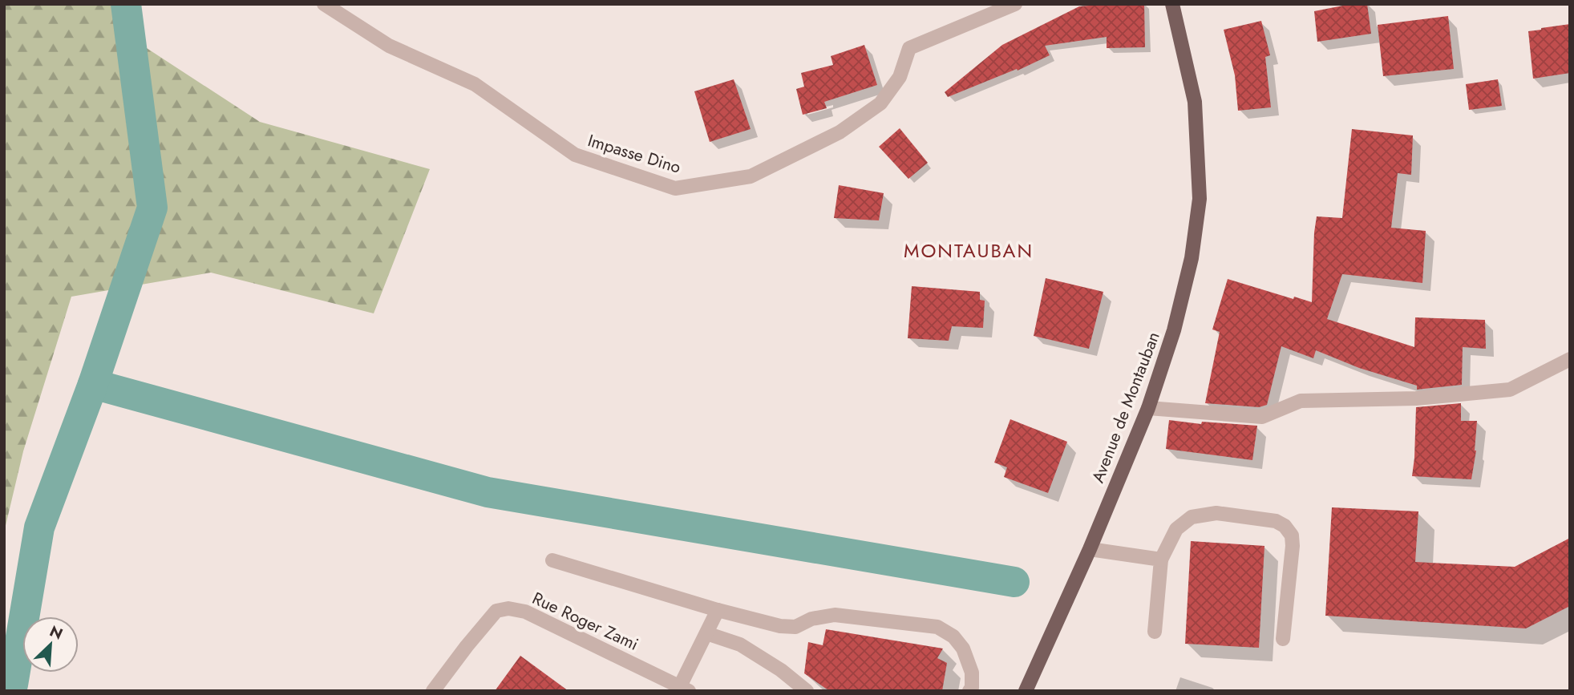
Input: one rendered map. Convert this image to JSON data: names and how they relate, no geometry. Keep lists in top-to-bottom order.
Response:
{
  "streets": {
    "main road": ["Avenue de Montauban"],
    "street": ["Impasse Dino", "Rue Roger Zami"]
  },
  "districts": ["MONTAUBAN"],
  "north": "top right"
}
